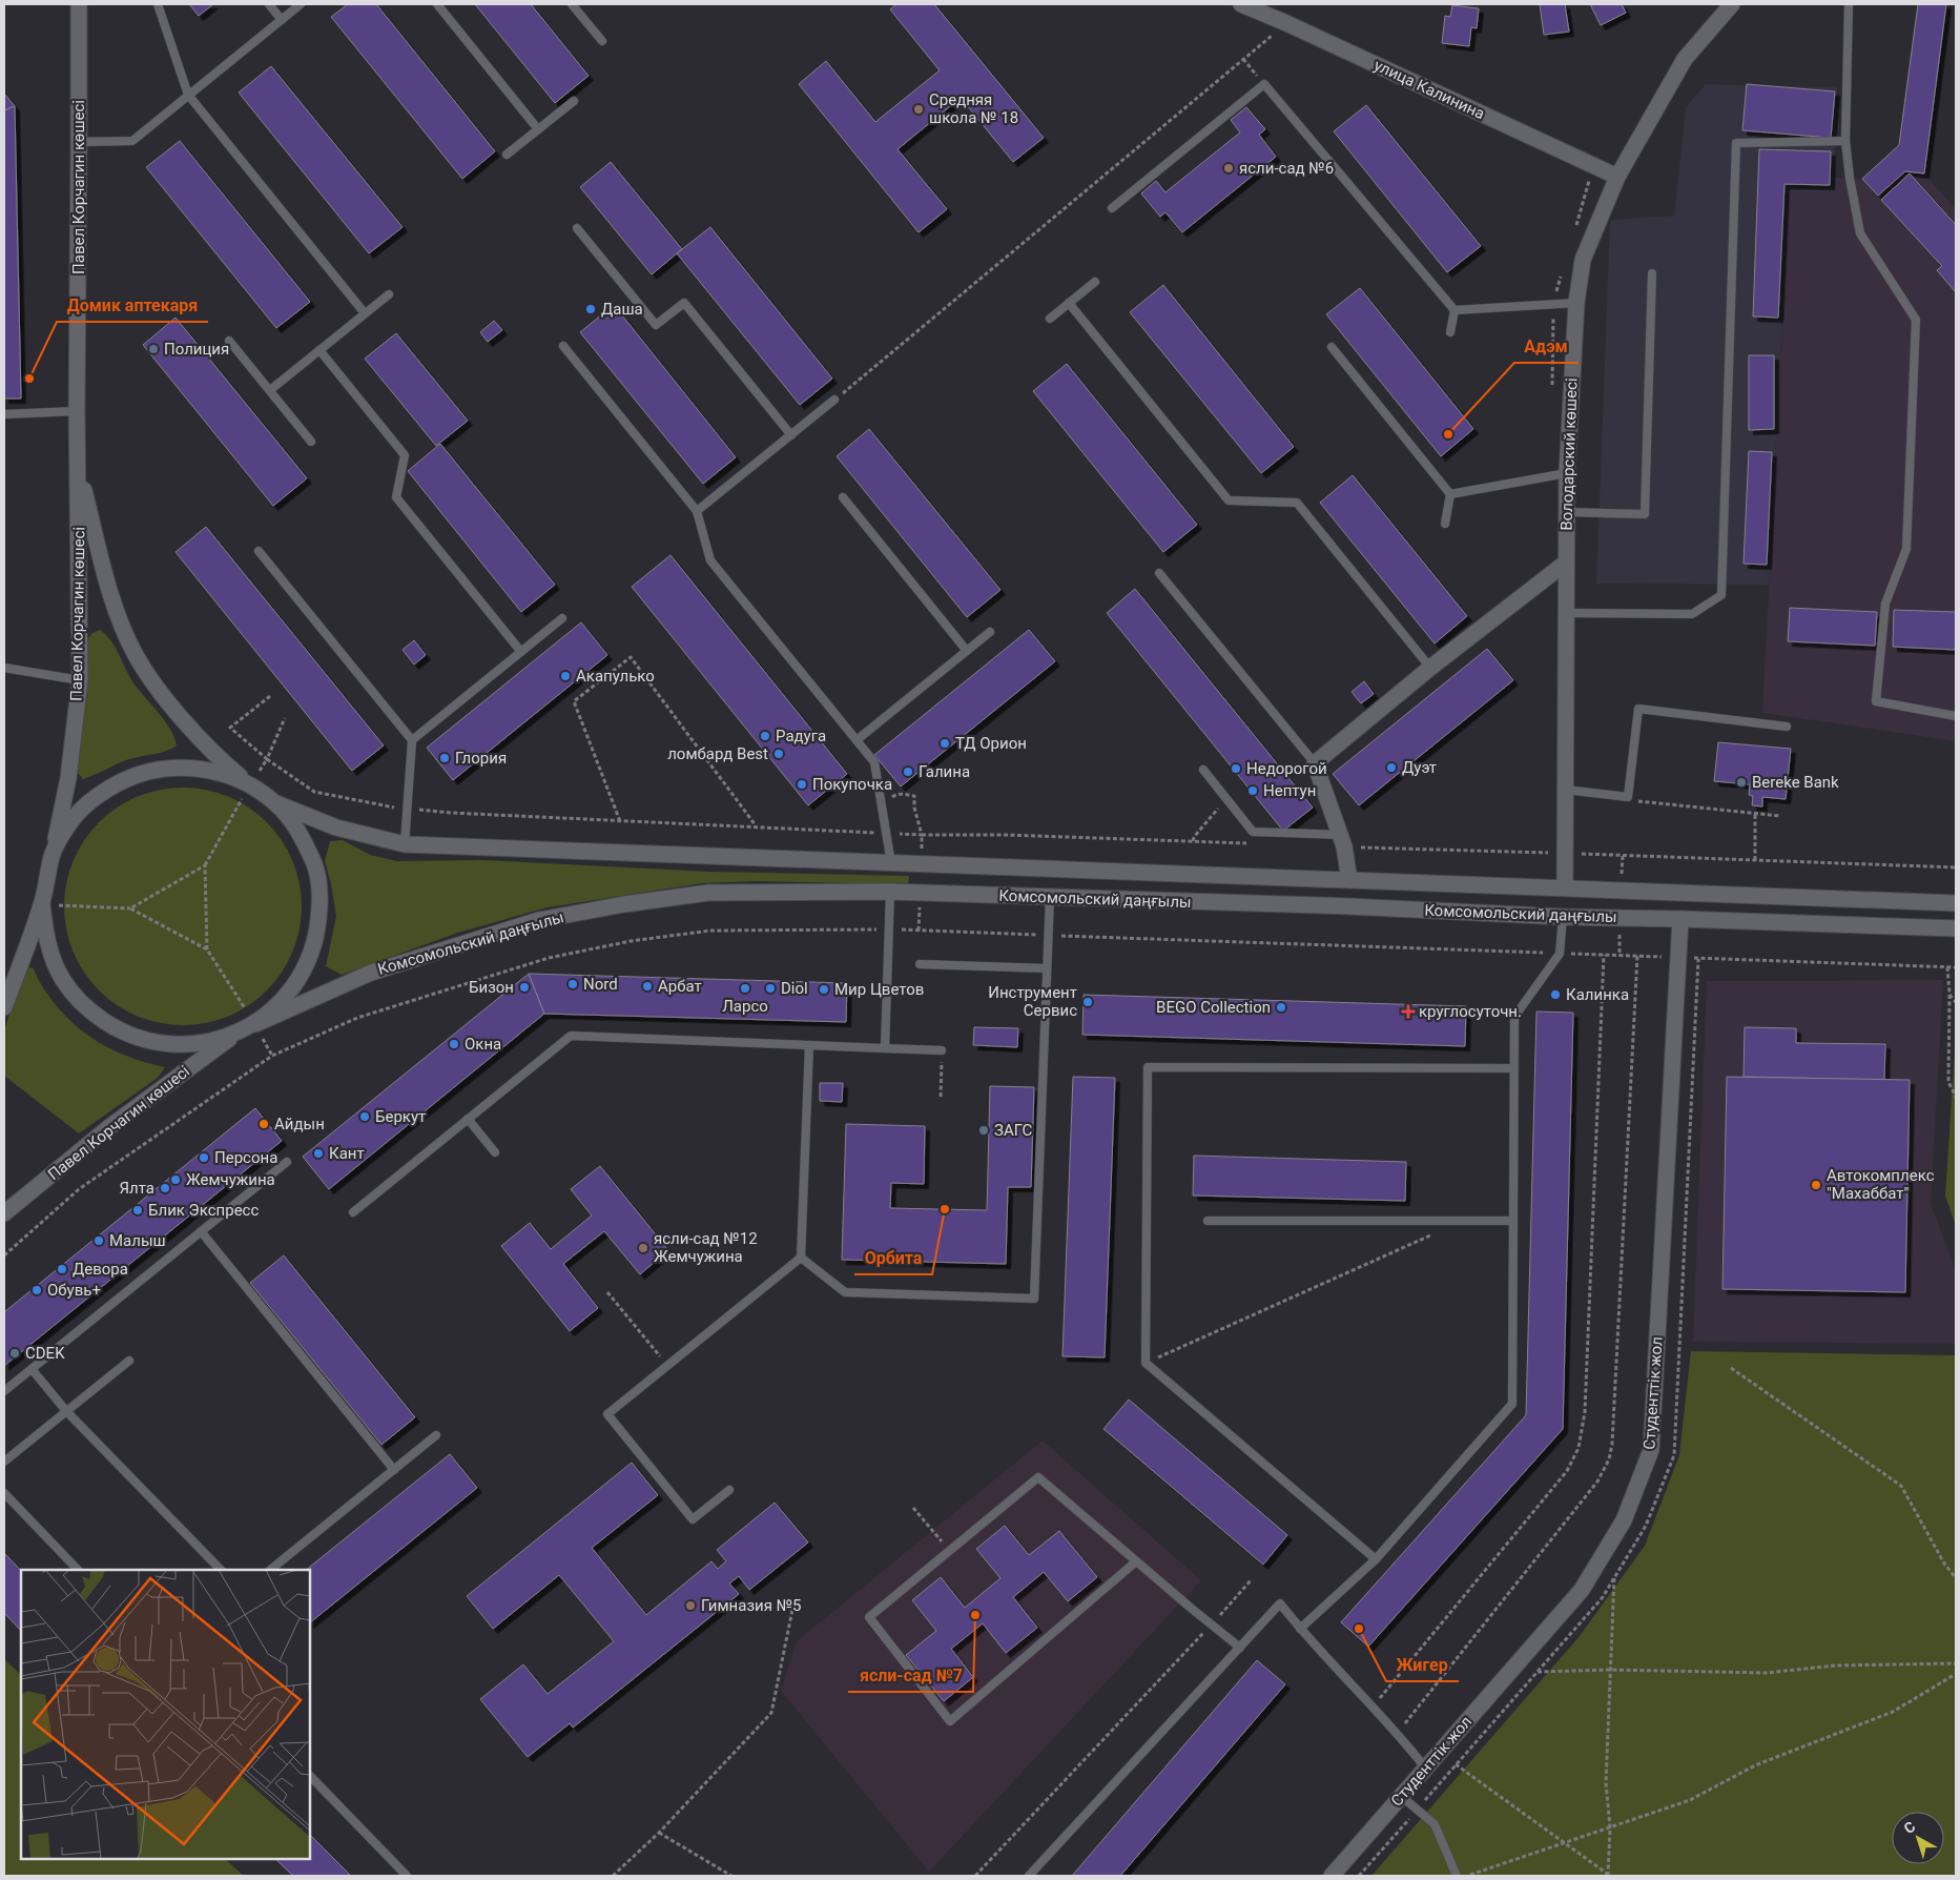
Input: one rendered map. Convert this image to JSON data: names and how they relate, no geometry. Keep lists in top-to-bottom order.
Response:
{
  "streets": {
    "street": [
      "улица Калинина",
      "Павел Корчагин көшесі",
      "Володарский көшесі",
      "Комсомольский даңғылы",
      "Студенттік жол"
    ]
  },
  "crossings": [
    ["улица Калинина", "Володарский көшесі"],
    ["Володарский көшесі", "Комсомольский даңғылы"],
    ["Комсомольский даңғылы", "Студенттік жол"]
  ],
  "places": {
    "other": [
      "Средняя школа № 18",
      "ясли-сад №6",
      "Даша",
      "Полиция",
      "Домик аптекаря",
      "Адэм",
      "Акапулько",
      "Радуга",
      "ТД Орион",
      "ломбард Best",
      "Глория",
      "Дуэт",
      "Недорогой",
      "Галина",
      "Bereke Bank",
      "Покупочка",
      "Нептун",
      "Nord",
      "Арбат",
      "Бизон",
      "Ларсо",
      "Diol",
      "Мир Цветов",
      "Калинка",
      "Инструмент Сервис",
      "BEGO Collection",
      "Окна",
      "Беркут",
      "Айдын",
      "ЗАГС",
      "Кант",
      "Персона",
      "Жемчужина",
      "Автокомплекс \"Махаббат\"",
      "Ялта",
      "Орбита",
      "Блик Экспресс",
      "Малыш",
      "ясли-сад №12 Жемчужина",
      "Девора",
      "Обувь+",
      "CDEK",
      "Гимназия №5",
      "ясли-сад №7",
      "Жигер"
    ],
    "health": ["круглосуточн."]
  },
  "north": "top left"
}
